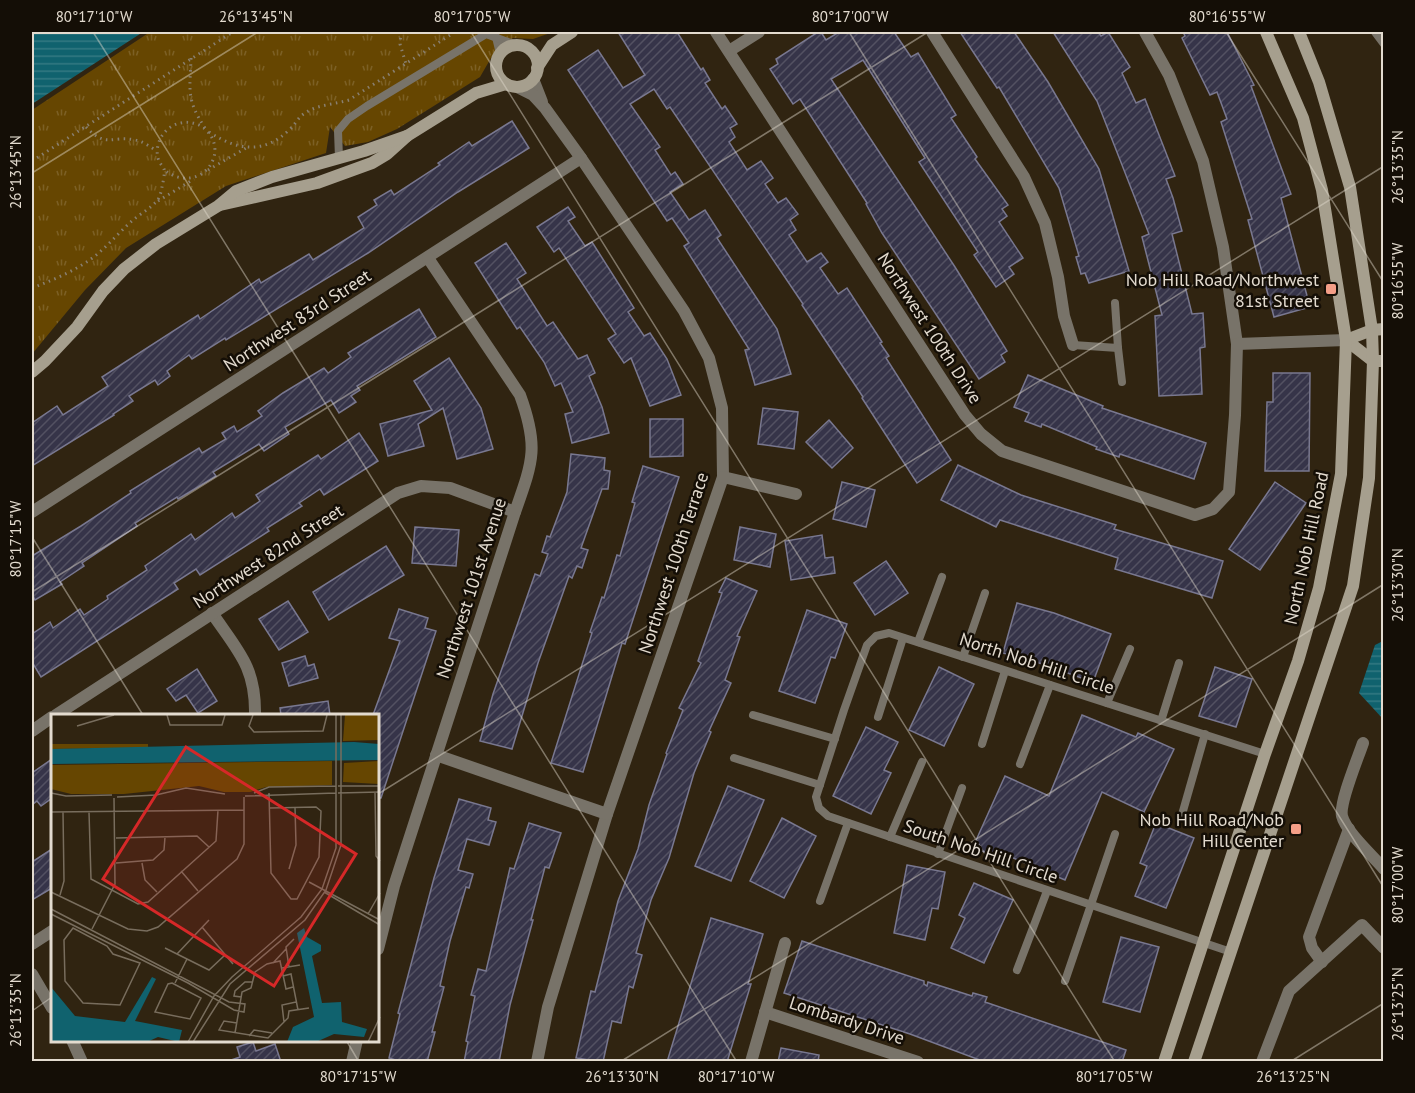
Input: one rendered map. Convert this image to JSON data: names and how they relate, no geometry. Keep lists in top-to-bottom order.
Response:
{
  "streets": {
    "main road": ["North Nob Hill Road"],
    "street": [
      "Northwest 83rd Street",
      "Northwest 100th Drive",
      "Northwest 82nd Street",
      "Northwest 100th Terrace",
      "Northwest 101st Avenue",
      "Lombardy Drive"
    ],
    "lane": ["North Nob Hill Circle", "South Nob Hill Circle"]
  },
  "crossings": [
    ["Northwest 83rd Street", "Northwest 100th Terrace"],
    ["Northwest 83rd Street", "Northwest 101st Avenue"],
    ["North Nob Hill Road", "North Nob Hill Circle"],
    ["North Nob Hill Road", "South Nob Hill Circle"],
    ["Northwest 82nd Street", "Northwest 101st Avenue"],
    ["North Nob Hill Circle", "South Nob Hill Circle"]
  ],
  "places": {
    "transit": ["Nob Hill Road/Northwest 81st Street", "Nob Hill Road/Nob Hill Center"]
  },
  "coordinates": [
    "80°17'10\"W",
    "26°13'45\"N",
    "80°17'05\"W",
    "80°17'00\"W",
    "80°16'55\"W",
    "26°13'35\"N",
    "80°17'15\"W",
    "26°13'30\"N",
    "26°13'25\"N"
  ]
}
